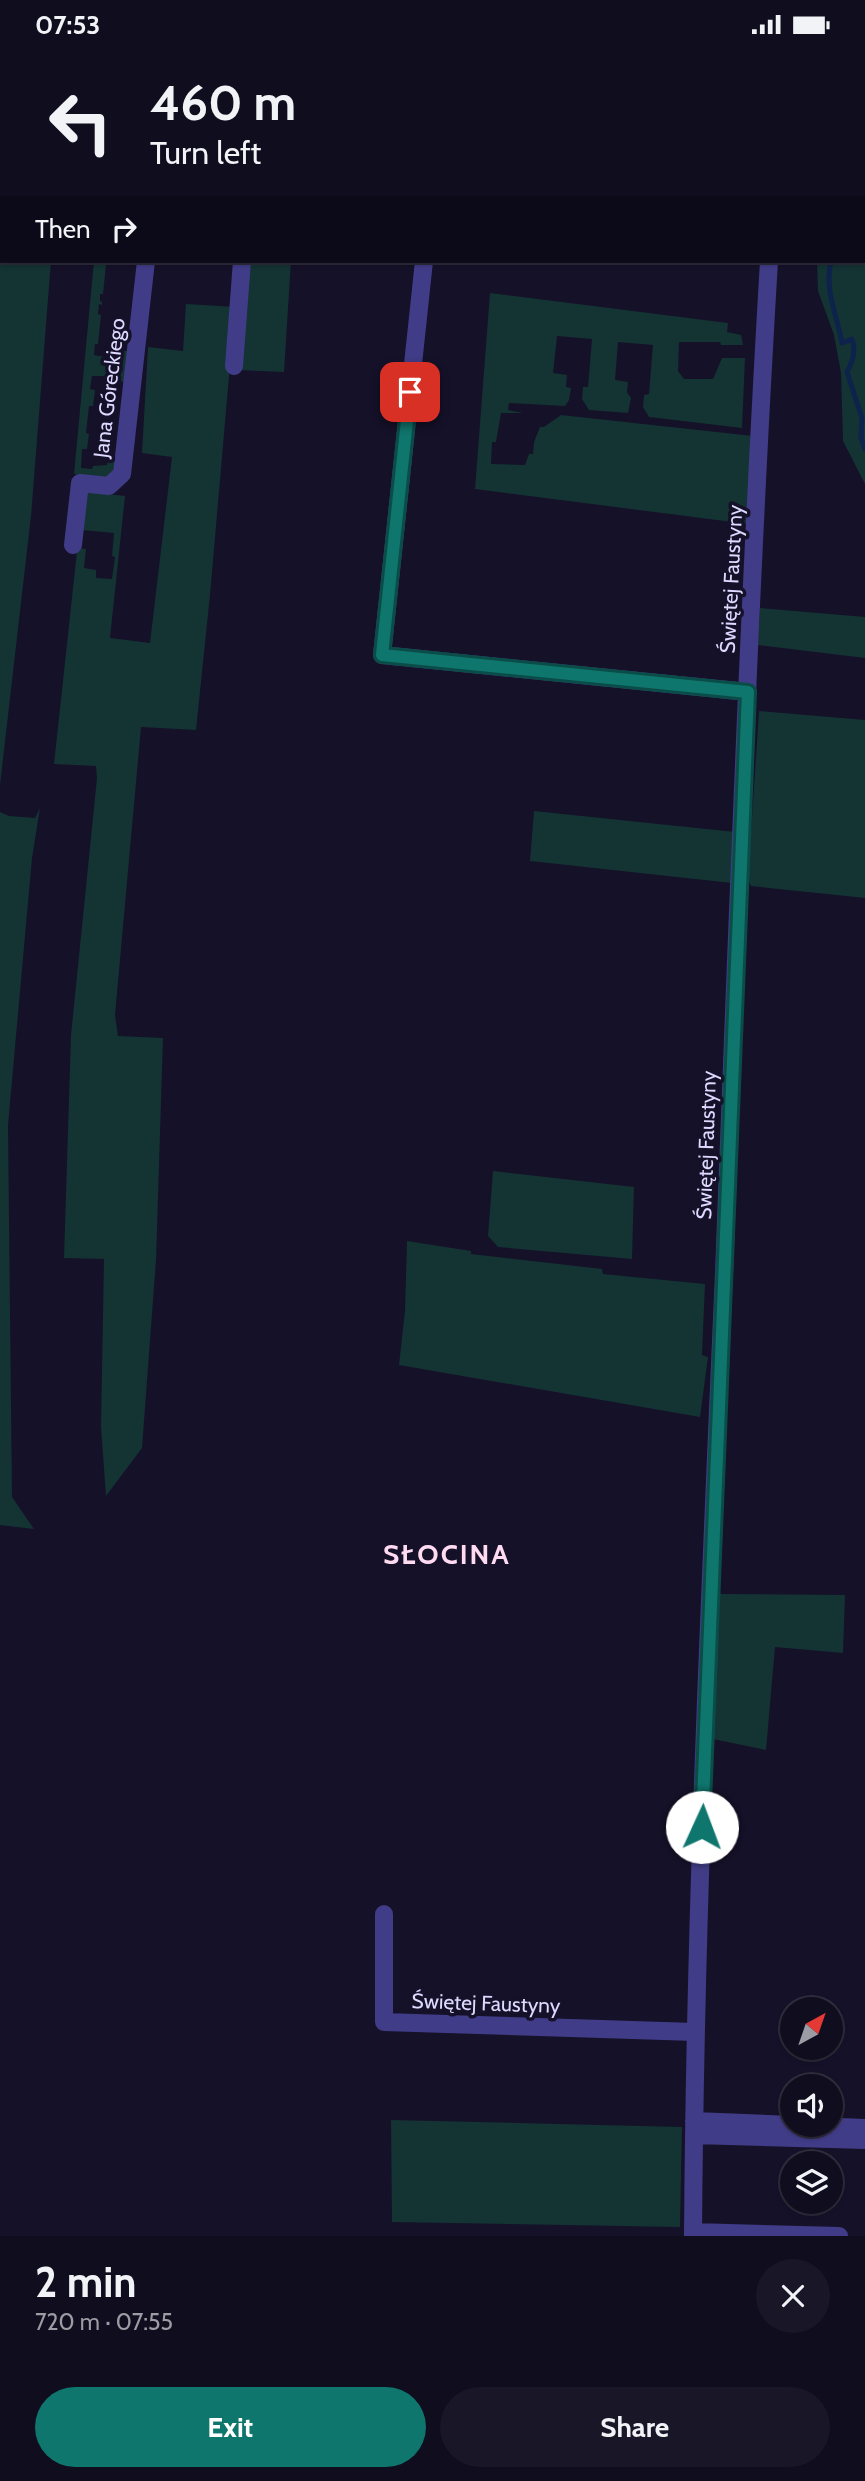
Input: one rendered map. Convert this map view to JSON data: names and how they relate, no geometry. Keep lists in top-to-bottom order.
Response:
{
  "streets": {
    "street": ["Jana Góreckiego", "Świętej Faustyny"]
  },
  "districts": ["SŁOCINA"],
  "north": "top right",
  "page": {
    "status": "07:53",
    "turn": ["460 m", "Turn left"],
    "then": "Then",
    "heading": ["2 min", "720 m · 07:55"],
    "buttons": ["Exit", "Share"]
  }
}
